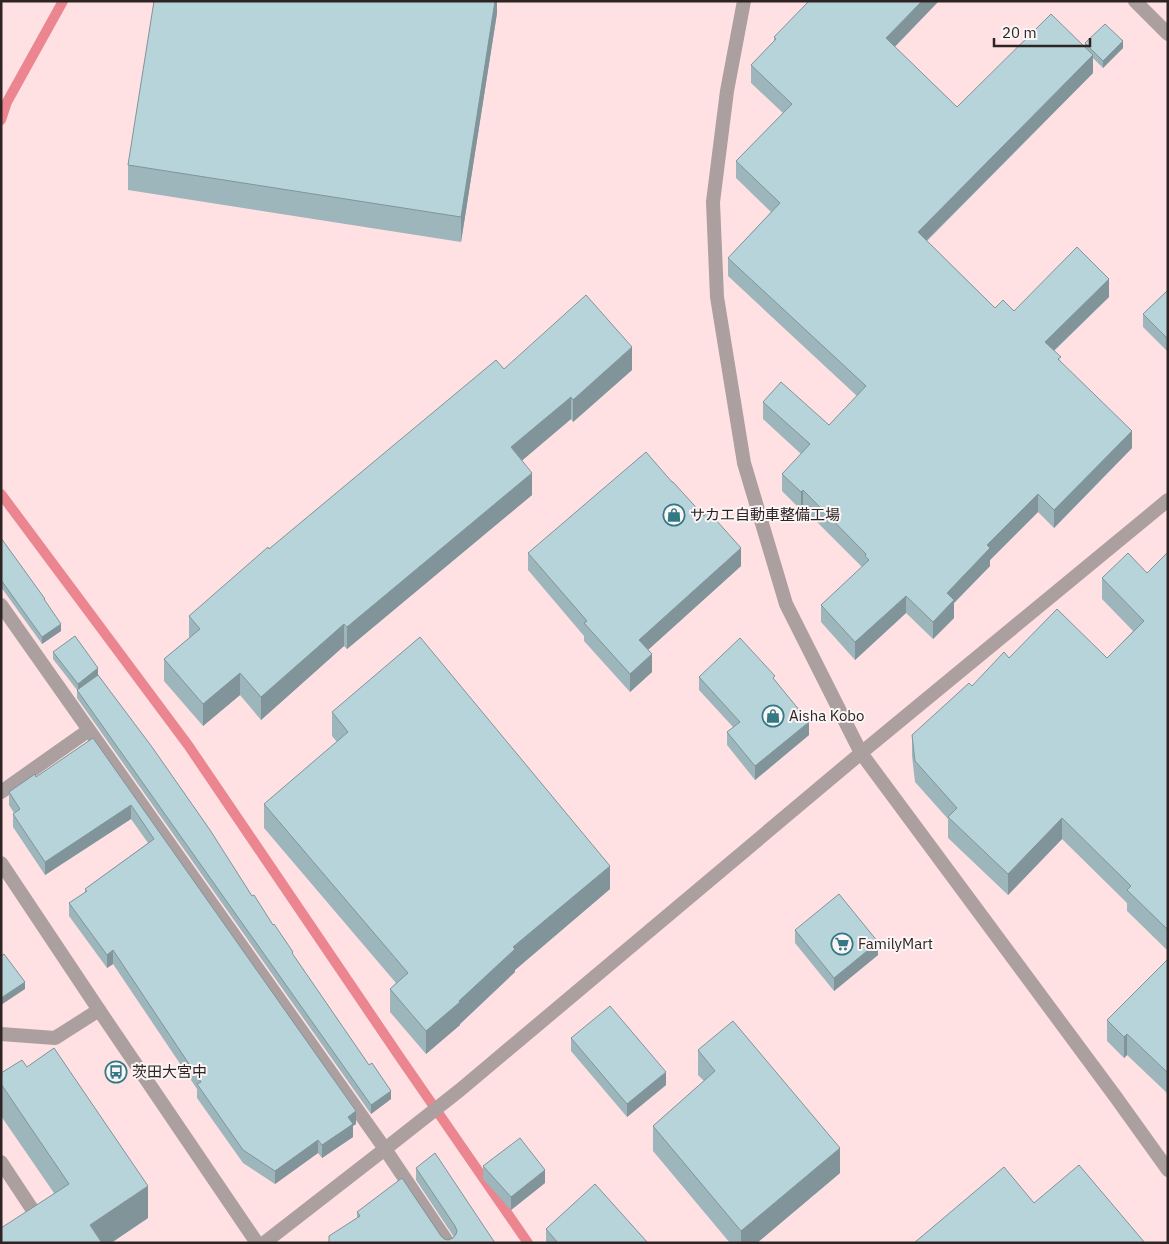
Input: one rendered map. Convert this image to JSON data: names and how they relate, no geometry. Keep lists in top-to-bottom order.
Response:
{
  "places": {
    "shop": ["サカエ自動車整備工場", "Aisha Kobo"],
    "supermarket": ["FamilyMart"],
    "bus stop": ["茨田大宮中"]
  },
  "scale_bar": "20 m"
}
